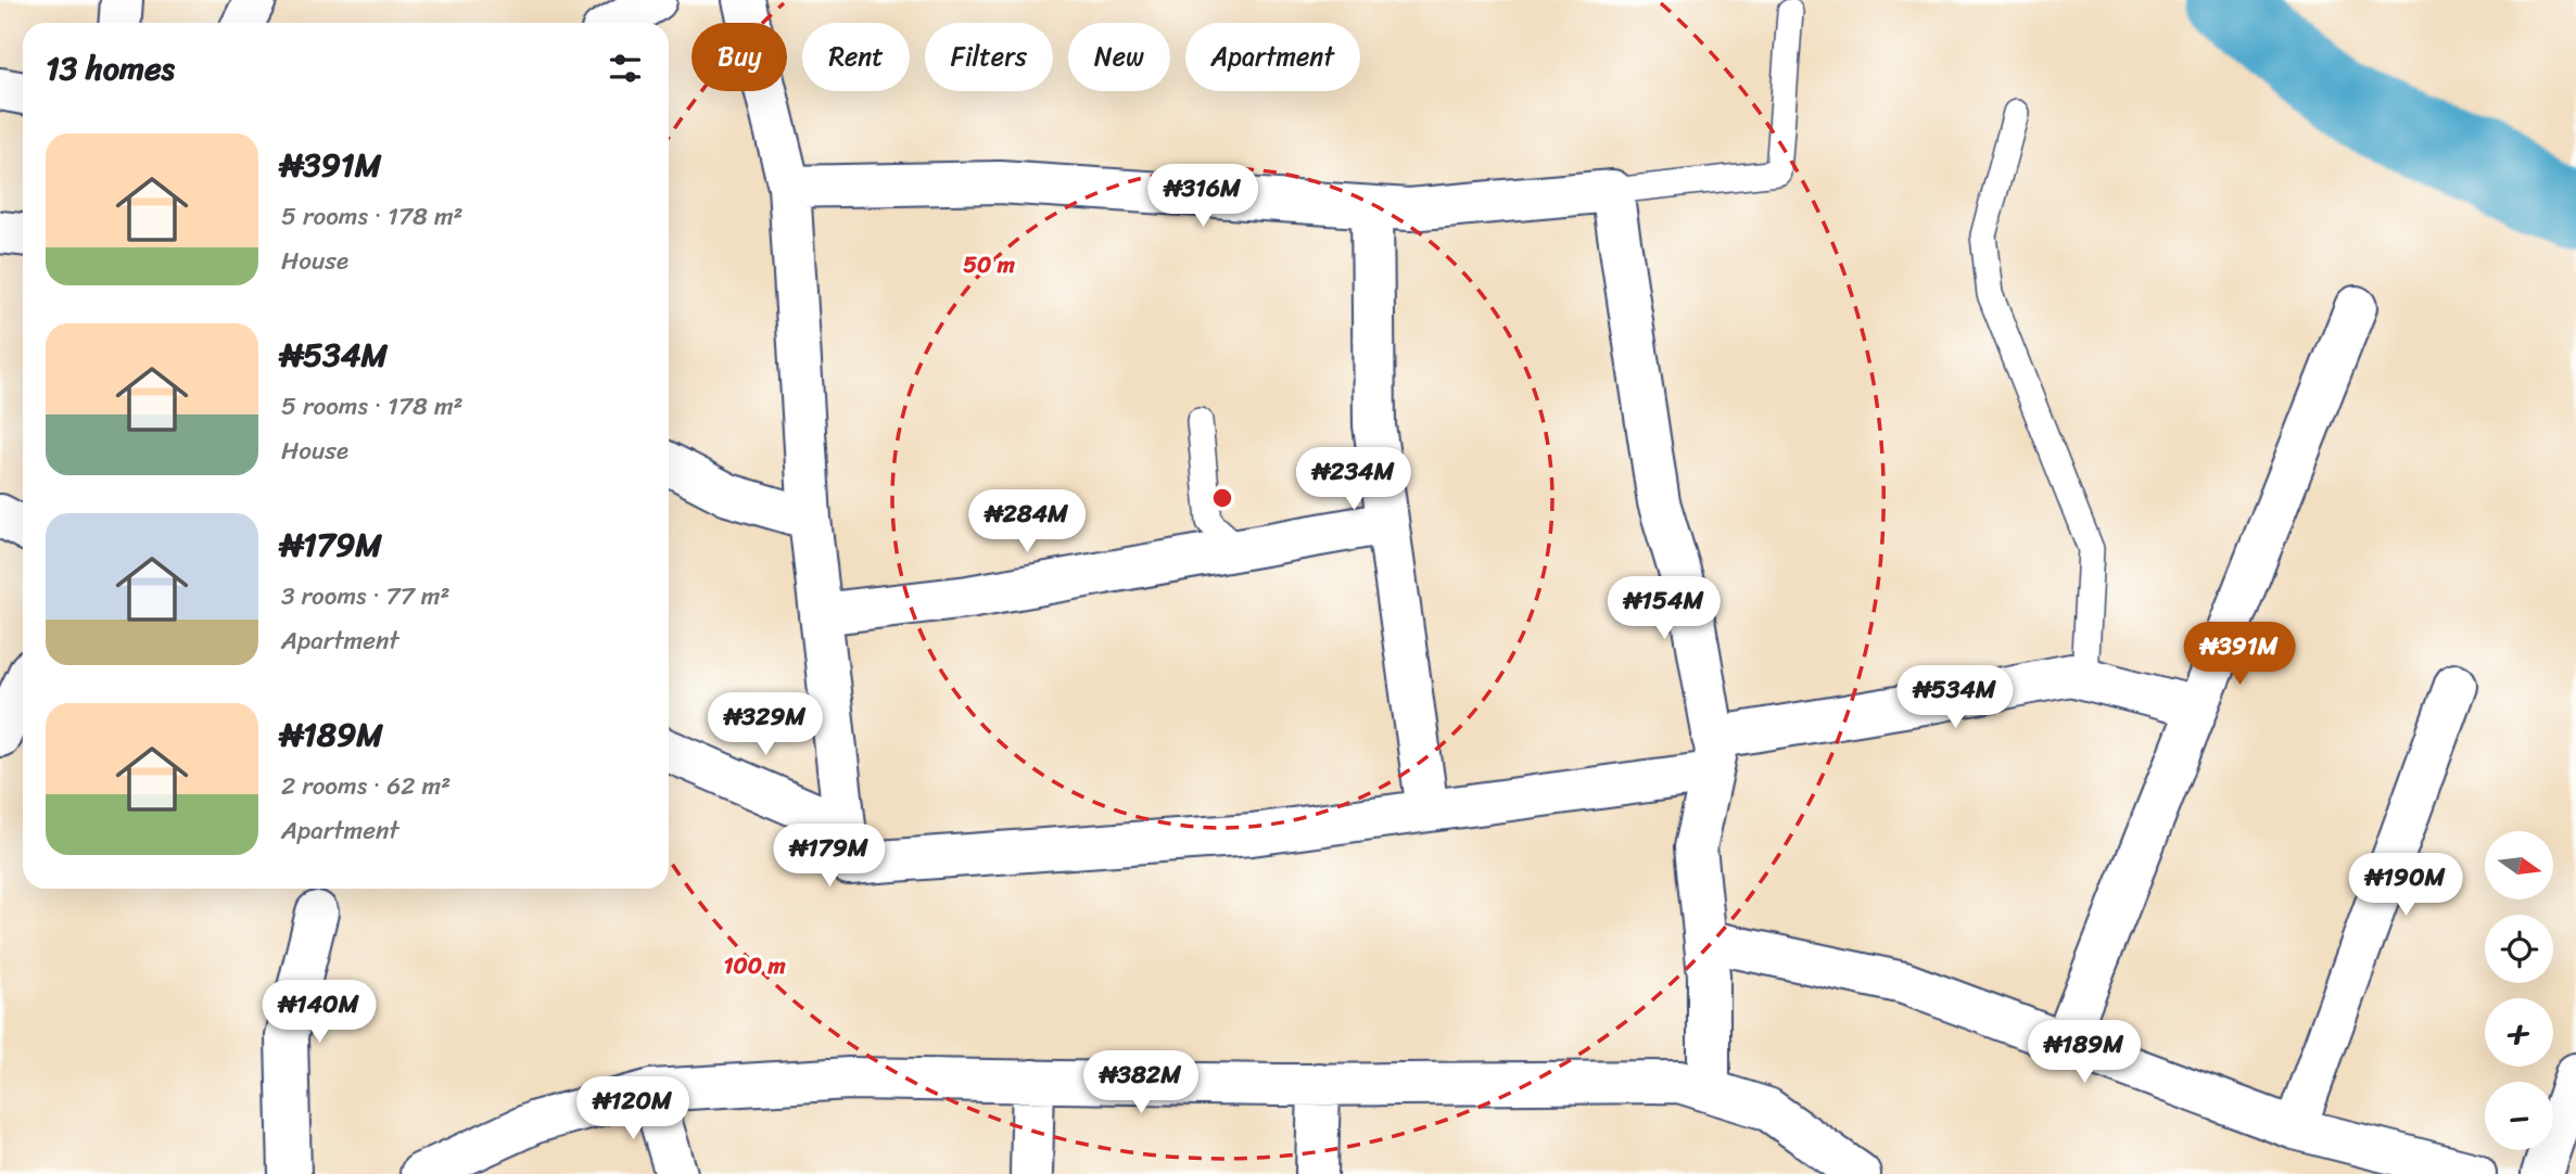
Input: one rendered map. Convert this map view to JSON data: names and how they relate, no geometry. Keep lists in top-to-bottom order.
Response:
{
  "north": "right",
  "page": {
    "chip": [
      "Buy",
      "Rent",
      "Filters",
      "New",
      "Apartment"
    ],
    "heading": "13 homes",
    "list": [
      {
        "name": "₦391M",
        "note": "5 rooms · 178 m² · House"
      },
      {
        "name": "₦534M",
        "note": "5 rooms · 178 m² · House"
      },
      {
        "name": "₦179M",
        "note": "3 rooms · 77 m² · Apartment"
      },
      {
        "name": "₦189M",
        "note": "2 rooms · 62 m² · Apartment"
      }
    ],
    "price": [
      "₦316M",
      "₦234M",
      "₦284M",
      "₦154M",
      "₦391M",
      "₦534M",
      "₦329M",
      "₦179M",
      "₦190M",
      "₦140M",
      "₦189M",
      "₦382M",
      "₦120M"
    ],
    "map_buttons": ["+", "−"]
  },
  "rings": ["50 m", "100 m"]
}
